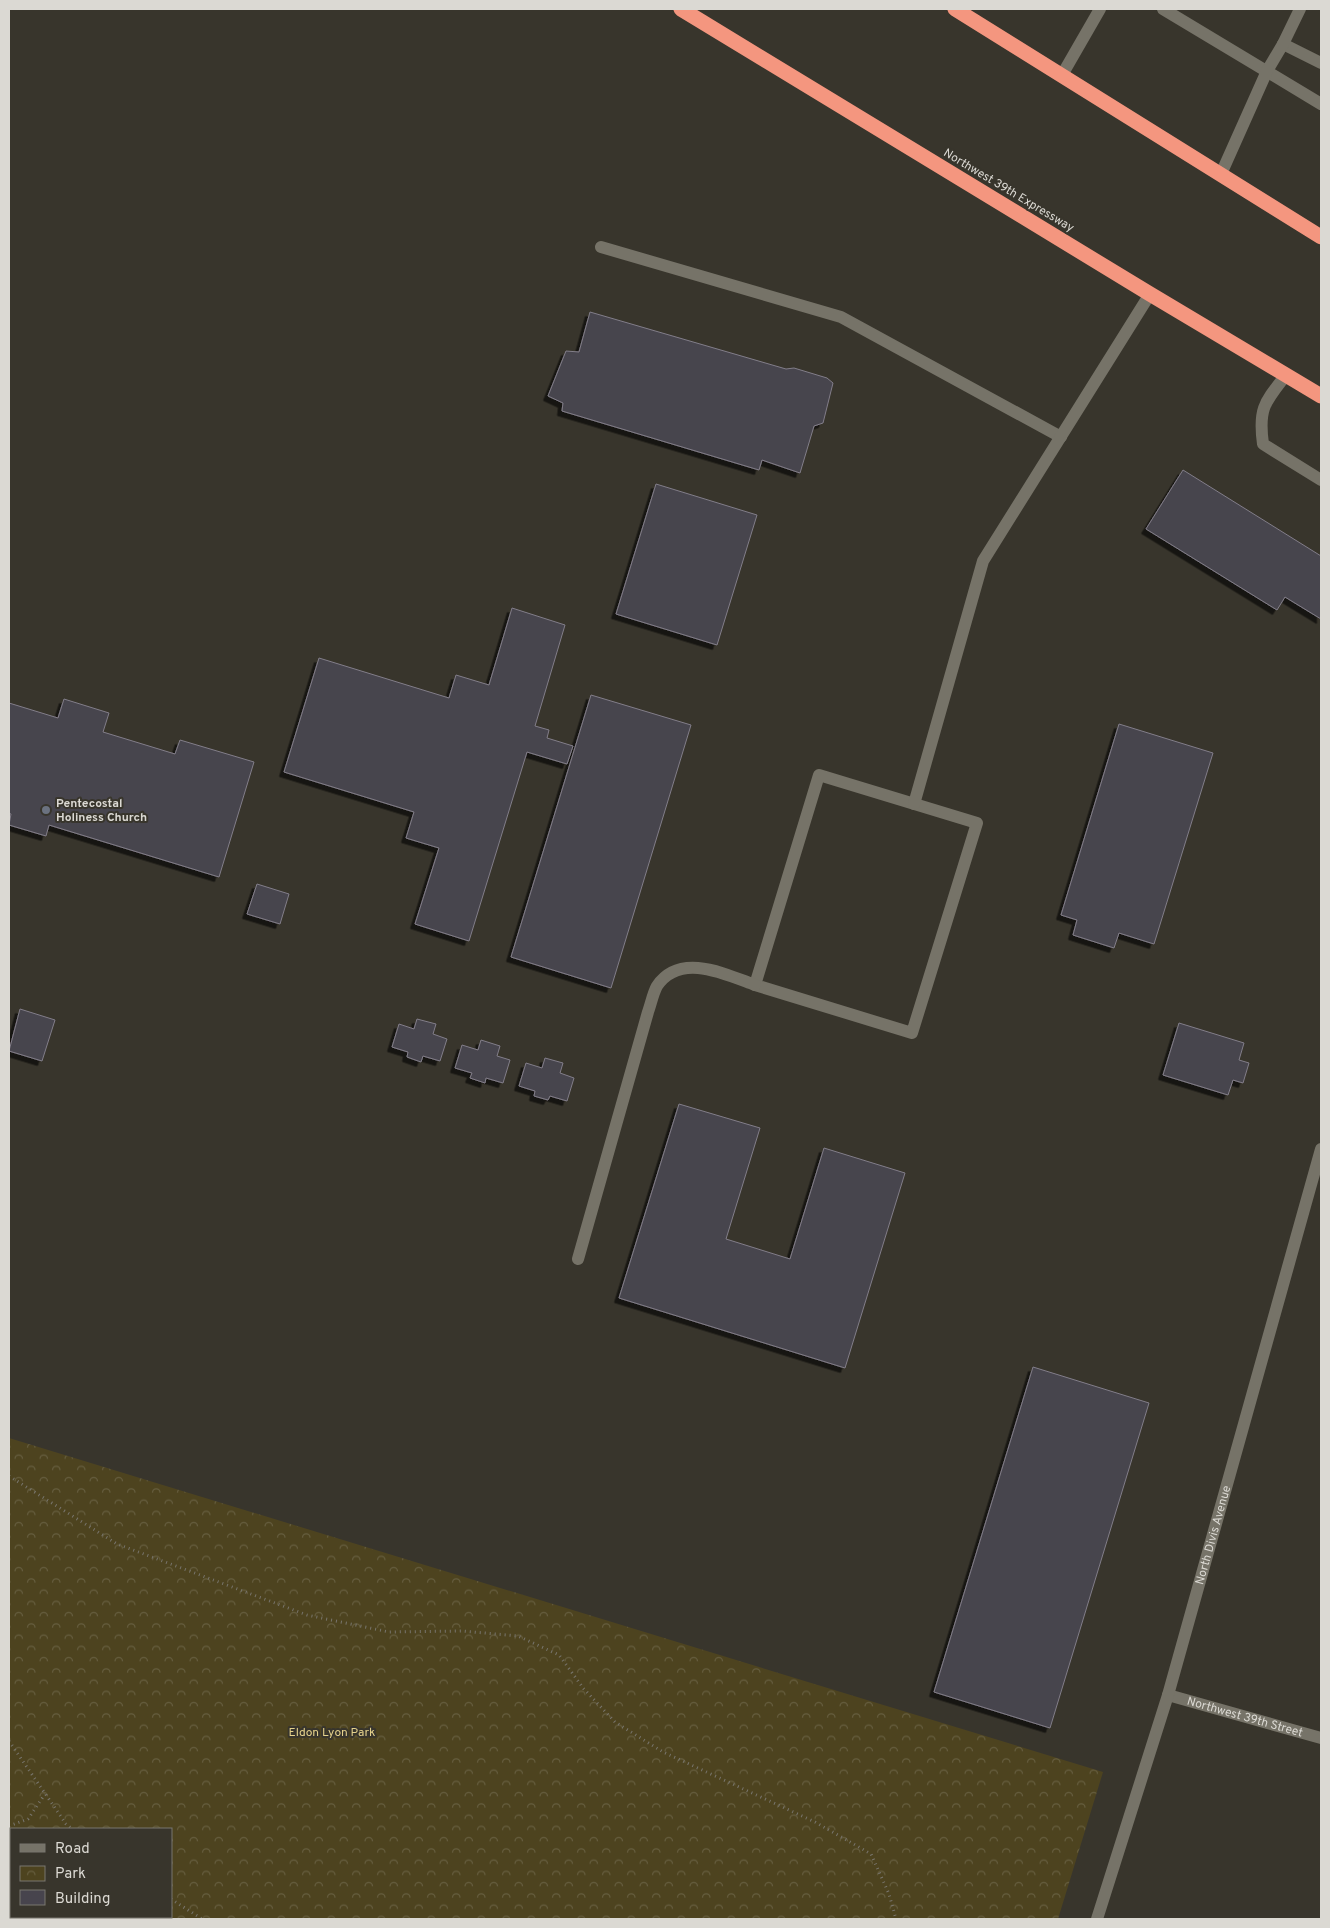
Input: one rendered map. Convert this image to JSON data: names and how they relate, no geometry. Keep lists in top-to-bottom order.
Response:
{
  "streets": {
    "highway": ["Northwest 39th Expressway"],
    "street": ["North Divis Avenue", "Northwest 39th Street"]
  },
  "crossings": [
    ["North Divis Avenue", "Northwest 39th Street"]
  ],
  "parks": ["Eldon Lyon Park"],
  "places": ["Pentecostal Holiness Church"],
  "legend": ["Road", "Park", "Building"]
}
